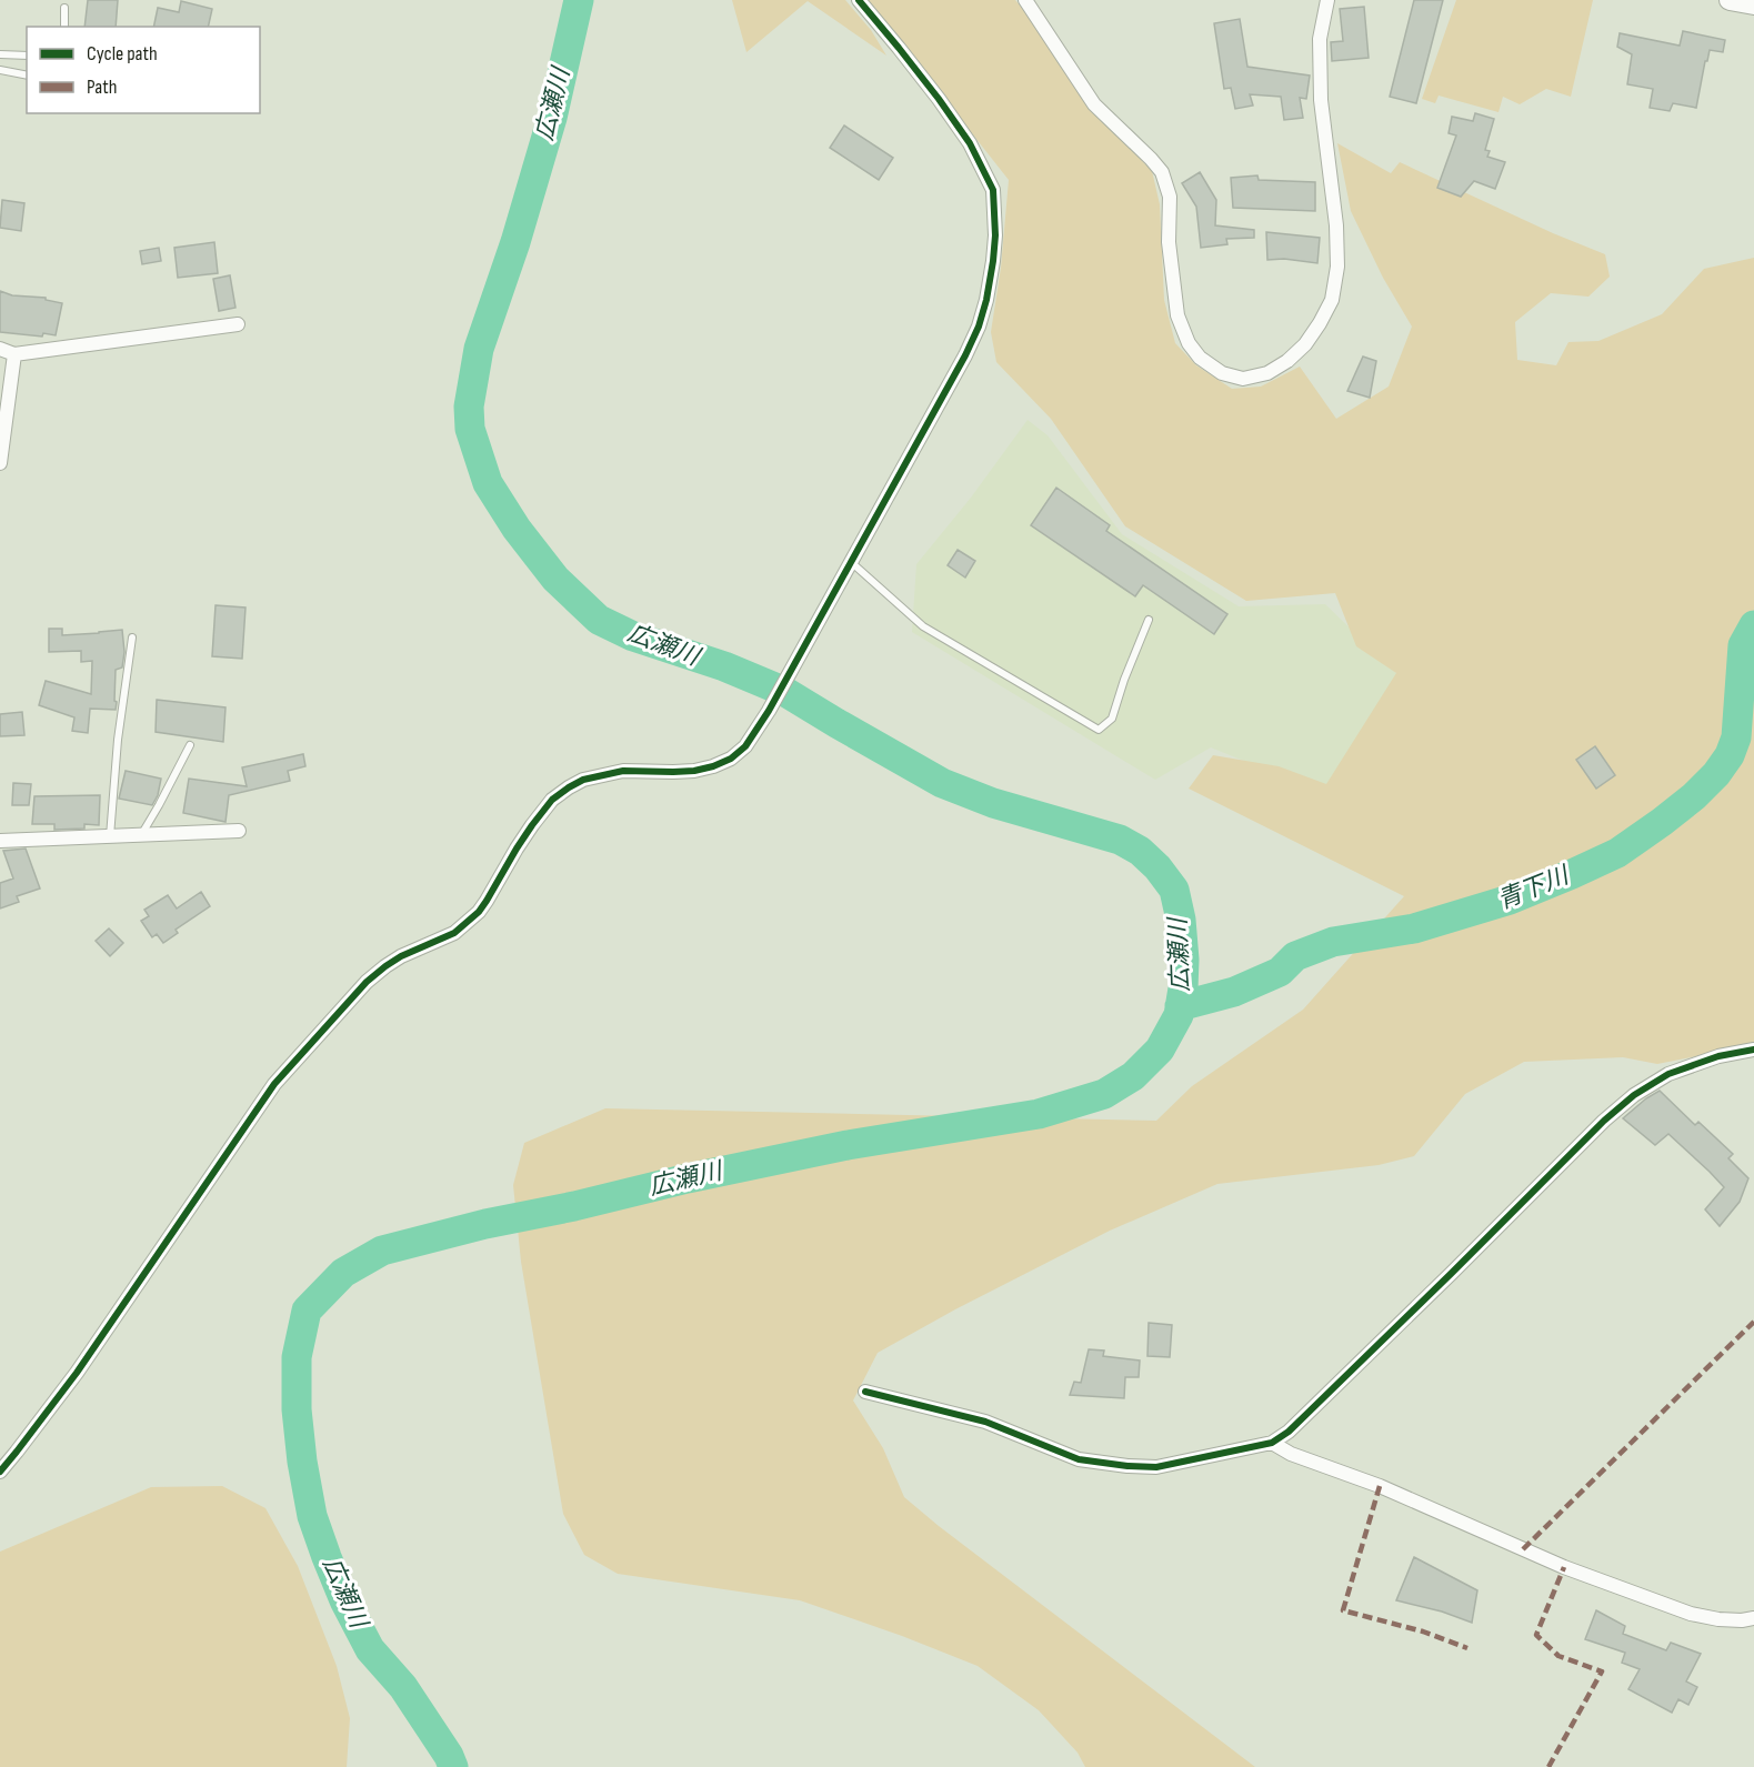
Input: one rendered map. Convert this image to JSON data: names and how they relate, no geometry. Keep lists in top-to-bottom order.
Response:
{
  "water": ["広瀬川", "青下川"],
  "legend": ["Cycle path", "Path"]
}
